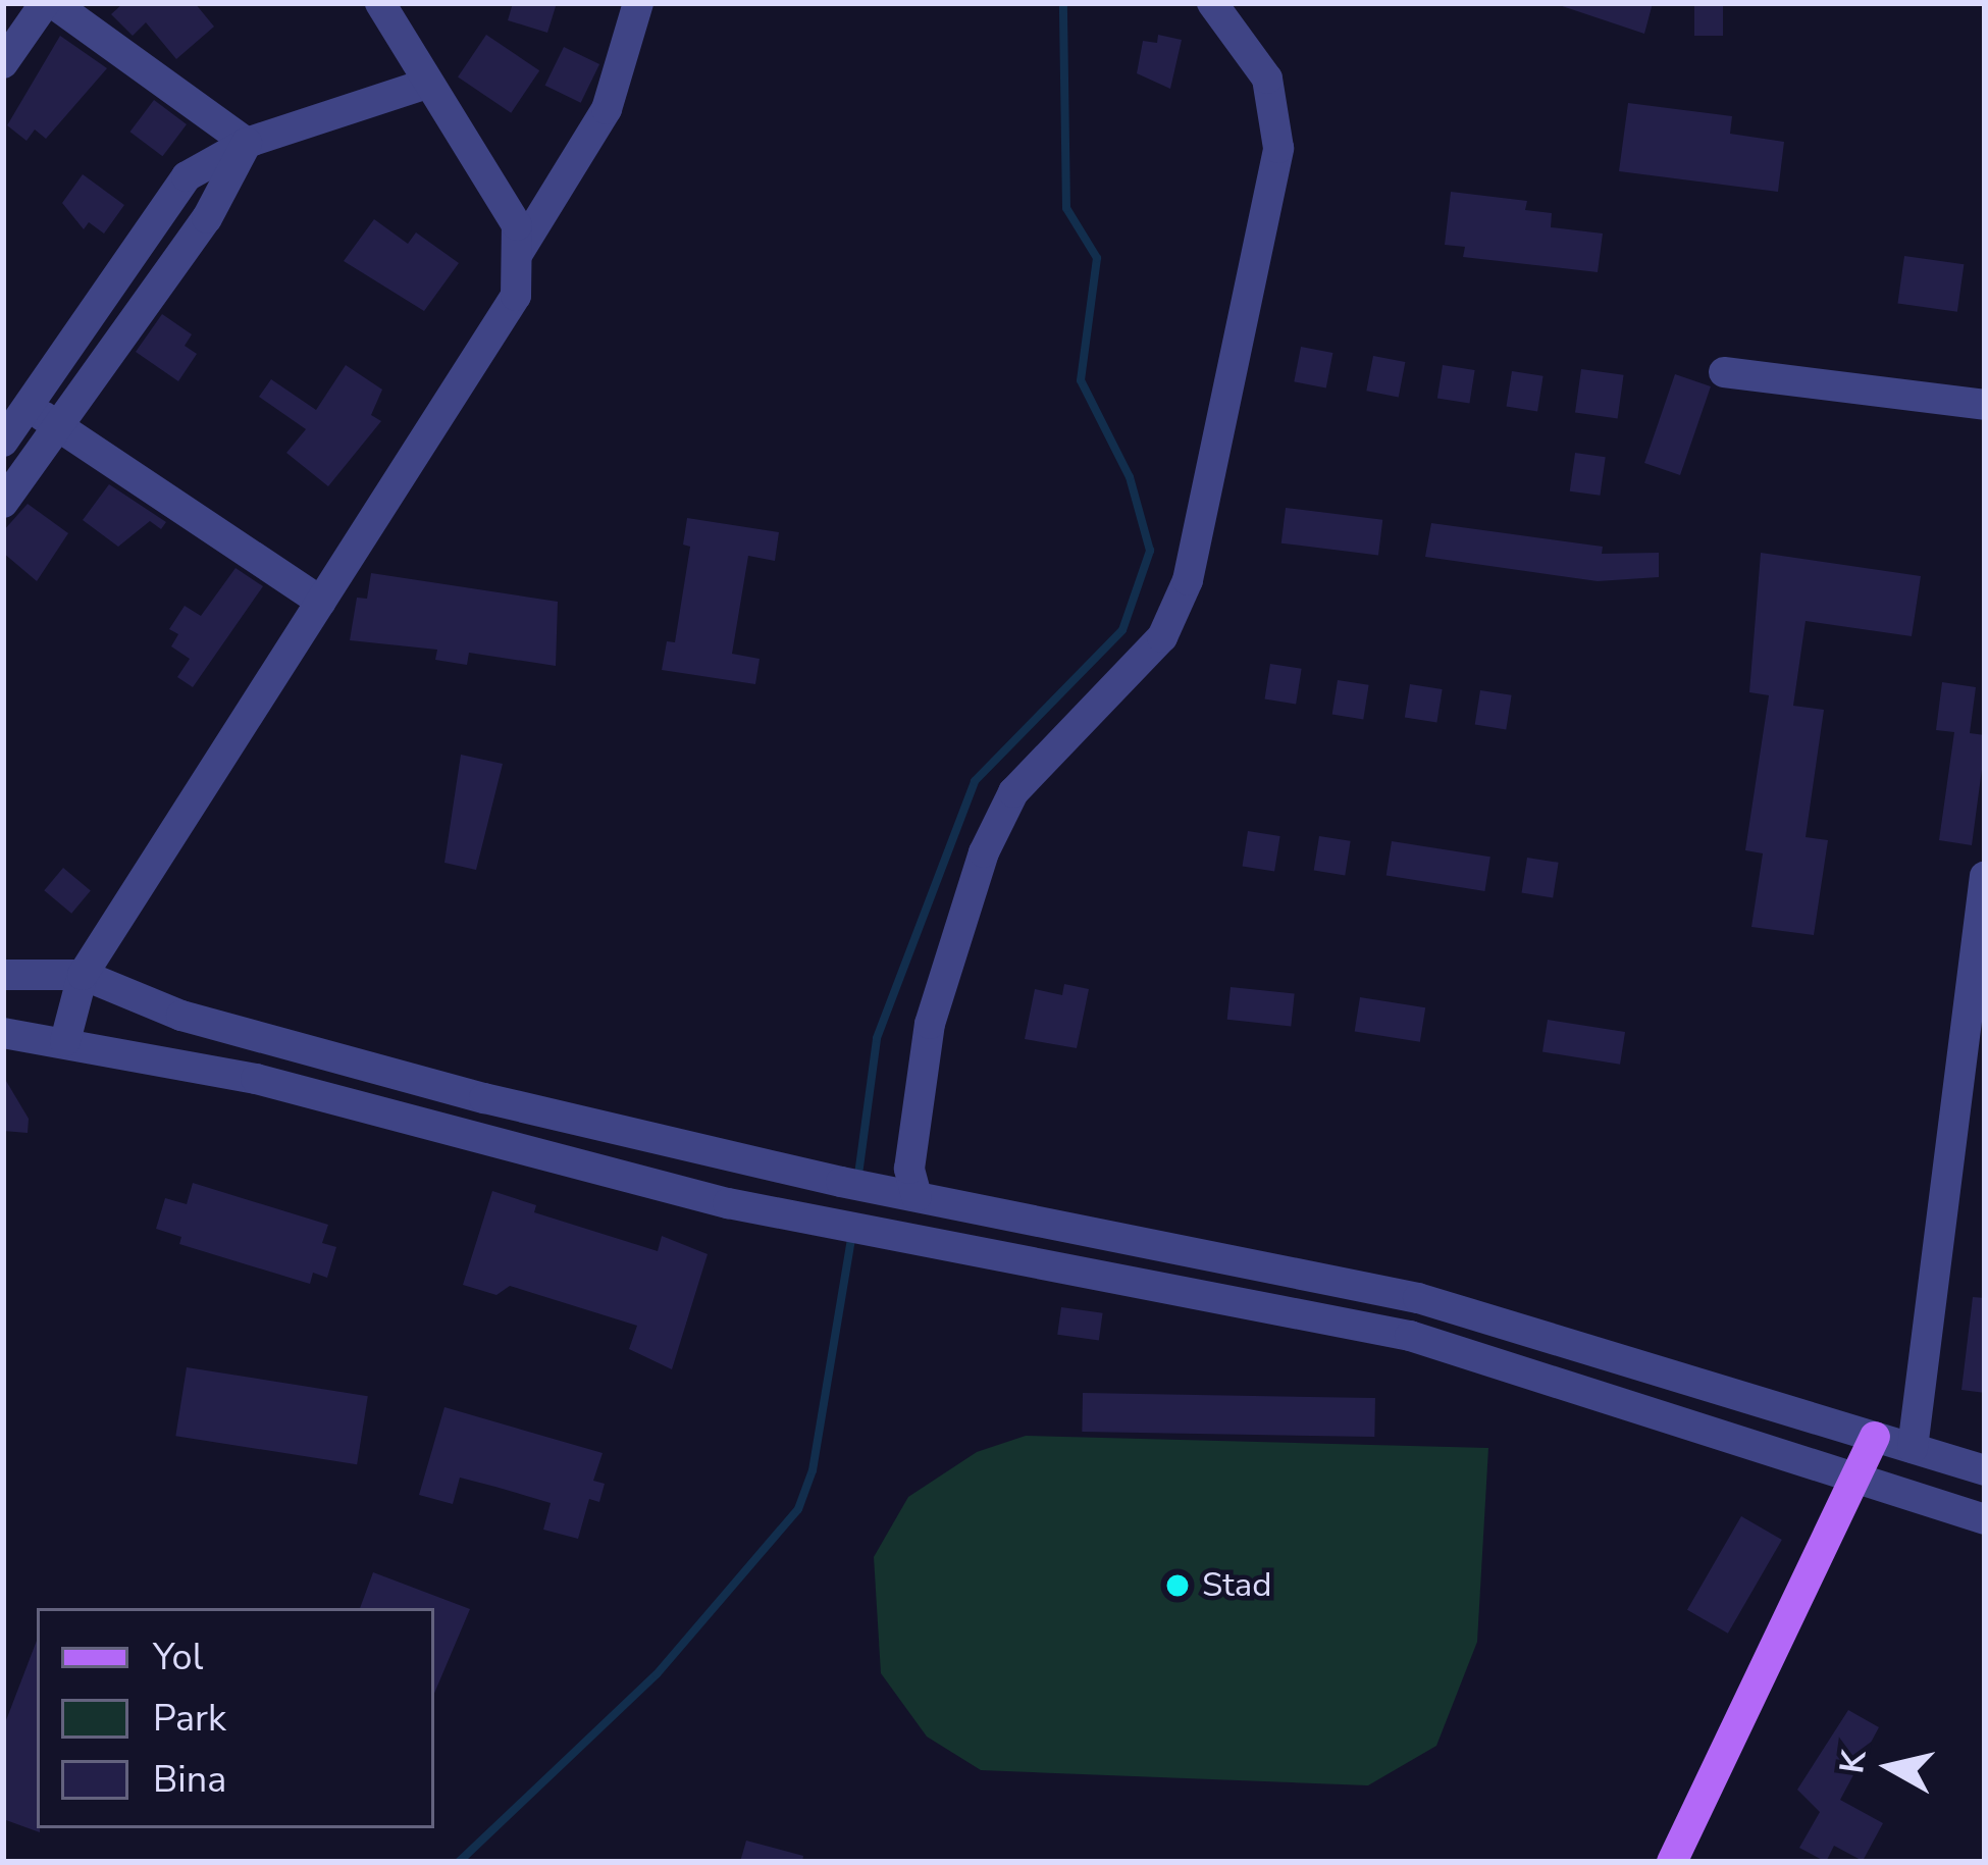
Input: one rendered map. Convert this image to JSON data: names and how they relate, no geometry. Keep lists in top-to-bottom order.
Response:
{
  "places": ["Stad"],
  "legend": ["Yol", "Park", "Bina"],
  "north": "left"
}
